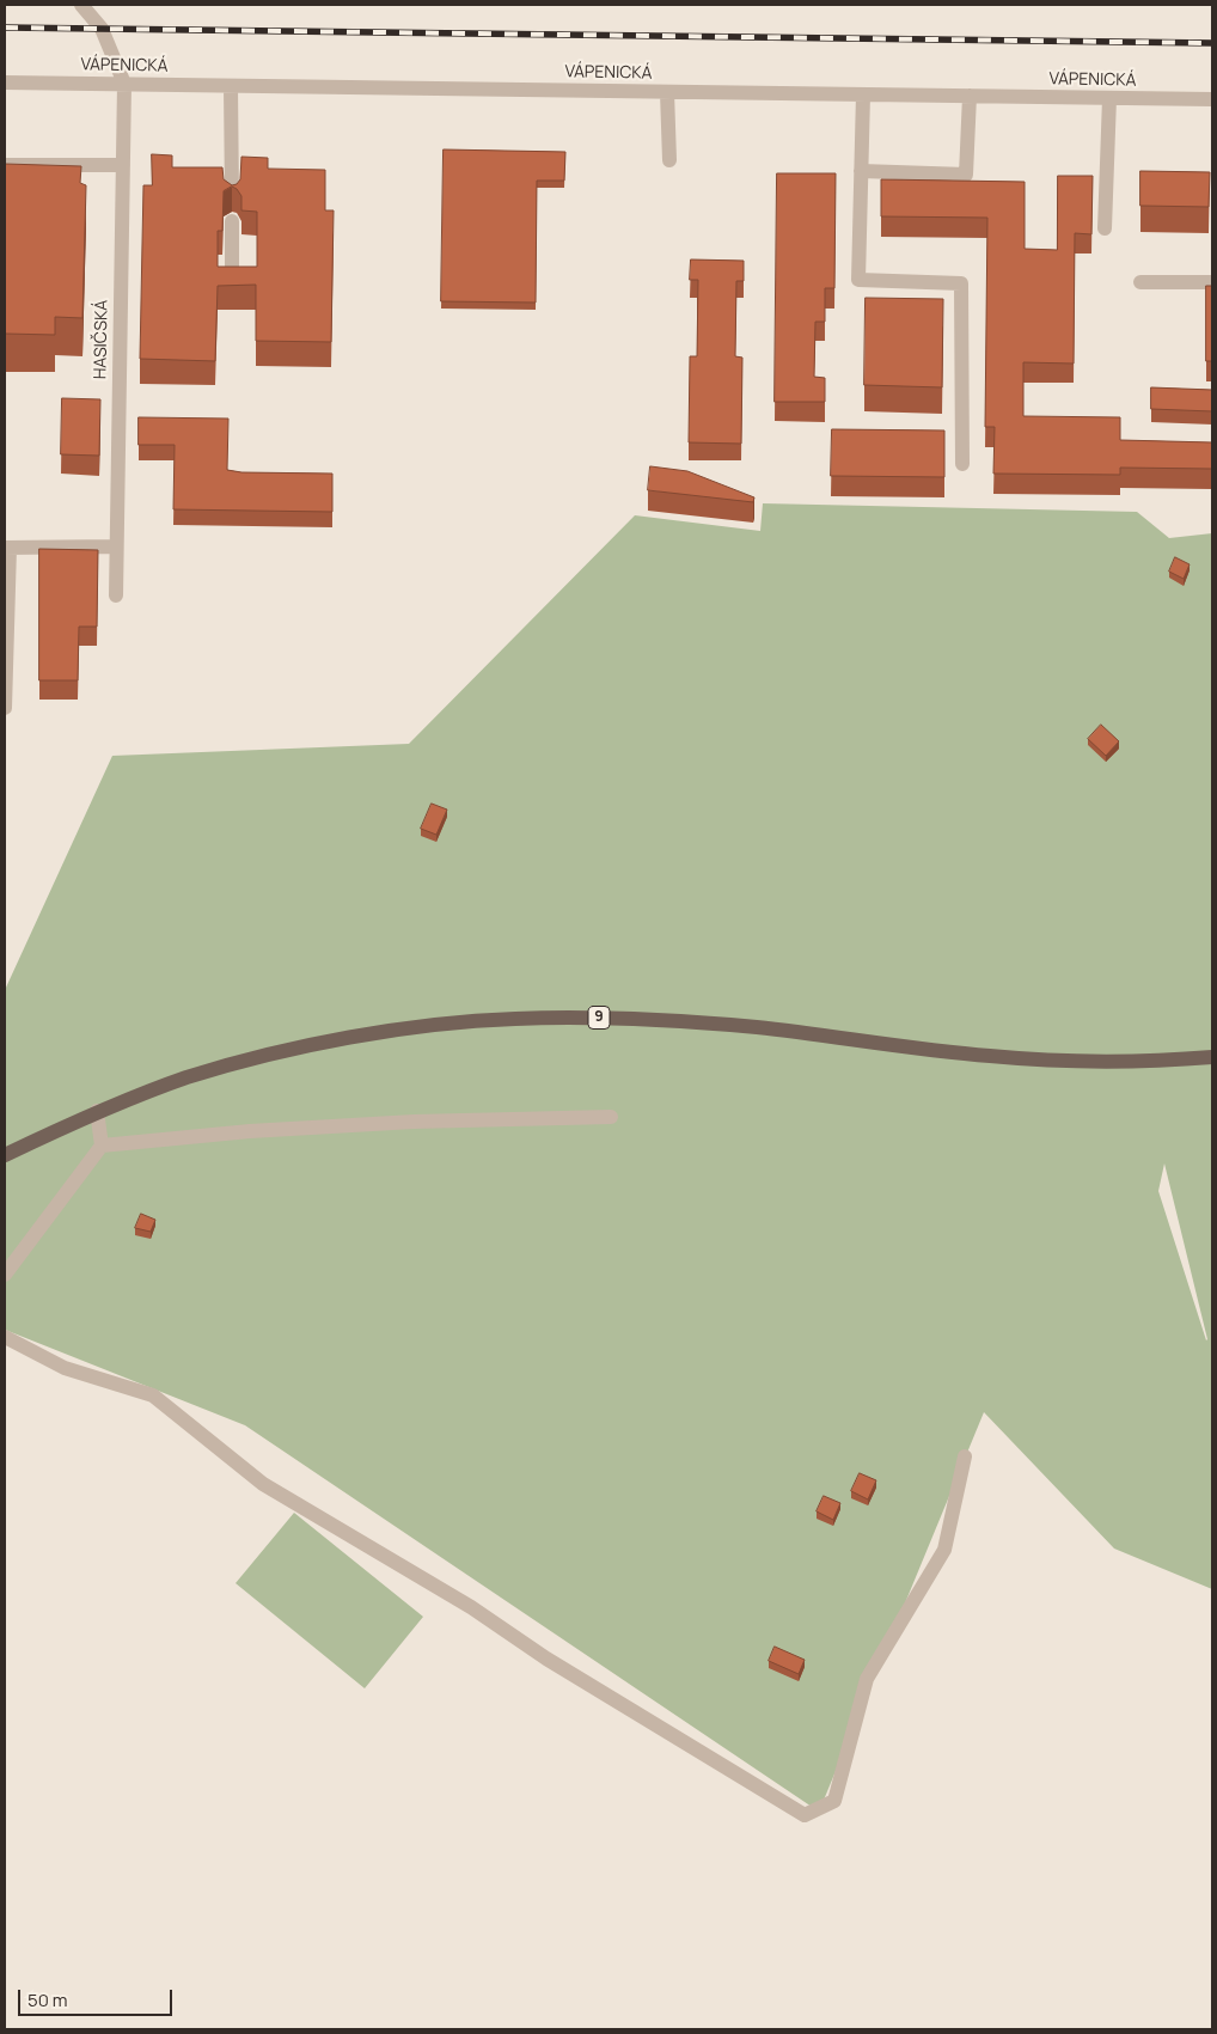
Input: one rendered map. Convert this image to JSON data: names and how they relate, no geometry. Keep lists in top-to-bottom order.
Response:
{
  "streets": {
    "main road": ["9"],
    "street": ["VÁPENICKÁ", "HASIČSKÁ"]
  },
  "crossings": [
    ["VÁPENICKÁ", "HASIČSKÁ"]
  ],
  "scale_bar": "50 m"
}
